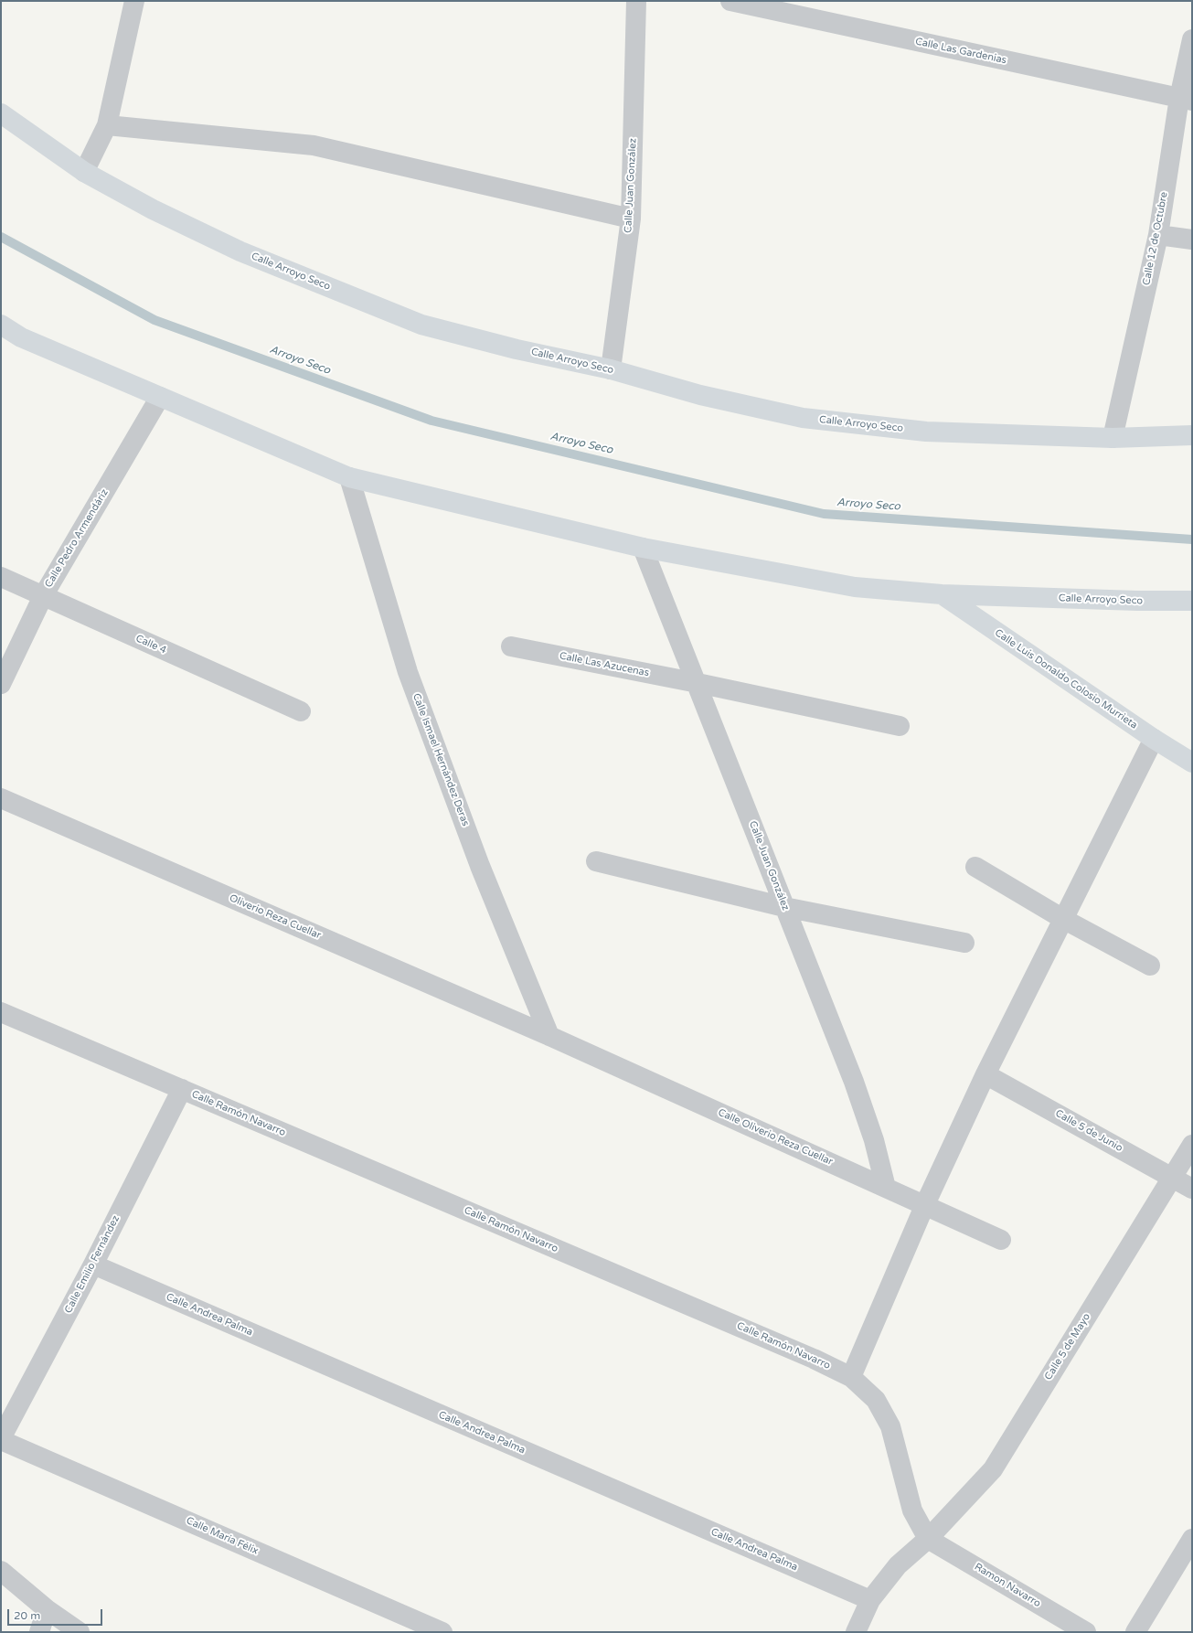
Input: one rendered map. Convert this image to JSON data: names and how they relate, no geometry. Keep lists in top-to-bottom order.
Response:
{
  "streets": {
    "street": [
      "Calle Las Gardenias",
      "Calle Juan González",
      "Calle 12 de Octubre",
      "Calle Arroyo Seco",
      "Calle Pedro Armendáriz",
      "Calle 4",
      "Calle Las Azucenas",
      "Calle Luis Donaldo Colosio Murrieta",
      "Calle Ismael Hernández Deras",
      "Oliverio Reza Cuellar",
      "Calle Ramón Navarro",
      "Calle 5 de Junio",
      "Calle Oliverio Reza Cuellar",
      "Calle Emilio Fernández",
      "Calle Andrea Palma",
      "Calle 5 de Mayo",
      "Calle María Félix",
      "Ramon Navarro"
    ]
  },
  "crossings": [
    ["Calle Las Gardenias", "Calle 12 de Octubre"],
    ["Calle Juan González", "Calle Arroyo Seco"],
    ["Calle Juan González", "Calle Las Azucenas"],
    ["Calle Juan González", "Calle Oliverio Reza Cuellar"],
    ["Calle 12 de Octubre", "Calle Arroyo Seco"],
    ["Calle Arroyo Seco", "Calle Pedro Armendáriz"],
    ["Calle Arroyo Seco", "Calle Luis Donaldo Colosio Murrieta"],
    ["Calle Arroyo Seco", "Calle Ismael Hernández Deras"],
    ["Calle Pedro Armendáriz", "Calle 4"],
    ["Calle Ismael Hernández Deras", "Oliverio Reza Cuellar"],
    ["Calle Ismael Hernández Deras", "Calle Oliverio Reza Cuellar"],
    ["Oliverio Reza Cuellar", "Calle Oliverio Reza Cuellar"],
    ["Calle Ramón Navarro", "Calle Emilio Fernández"],
    ["Calle Ramón Navarro", "Calle 5 de Mayo"],
    ["Calle Ramón Navarro", "Ramon Navarro"],
    ["Calle 5 de Junio", "Calle 5 de Mayo"],
    ["Calle Emilio Fernández", "Calle Andrea Palma"],
    ["Calle Emilio Fernández", "Calle María Félix"],
    ["Calle Andrea Palma", "Calle 5 de Mayo"],
    ["Calle 5 de Mayo", "Ramon Navarro"]
  ],
  "water": ["Arroyo Seco"],
  "scale_bar": "20 m"
}
